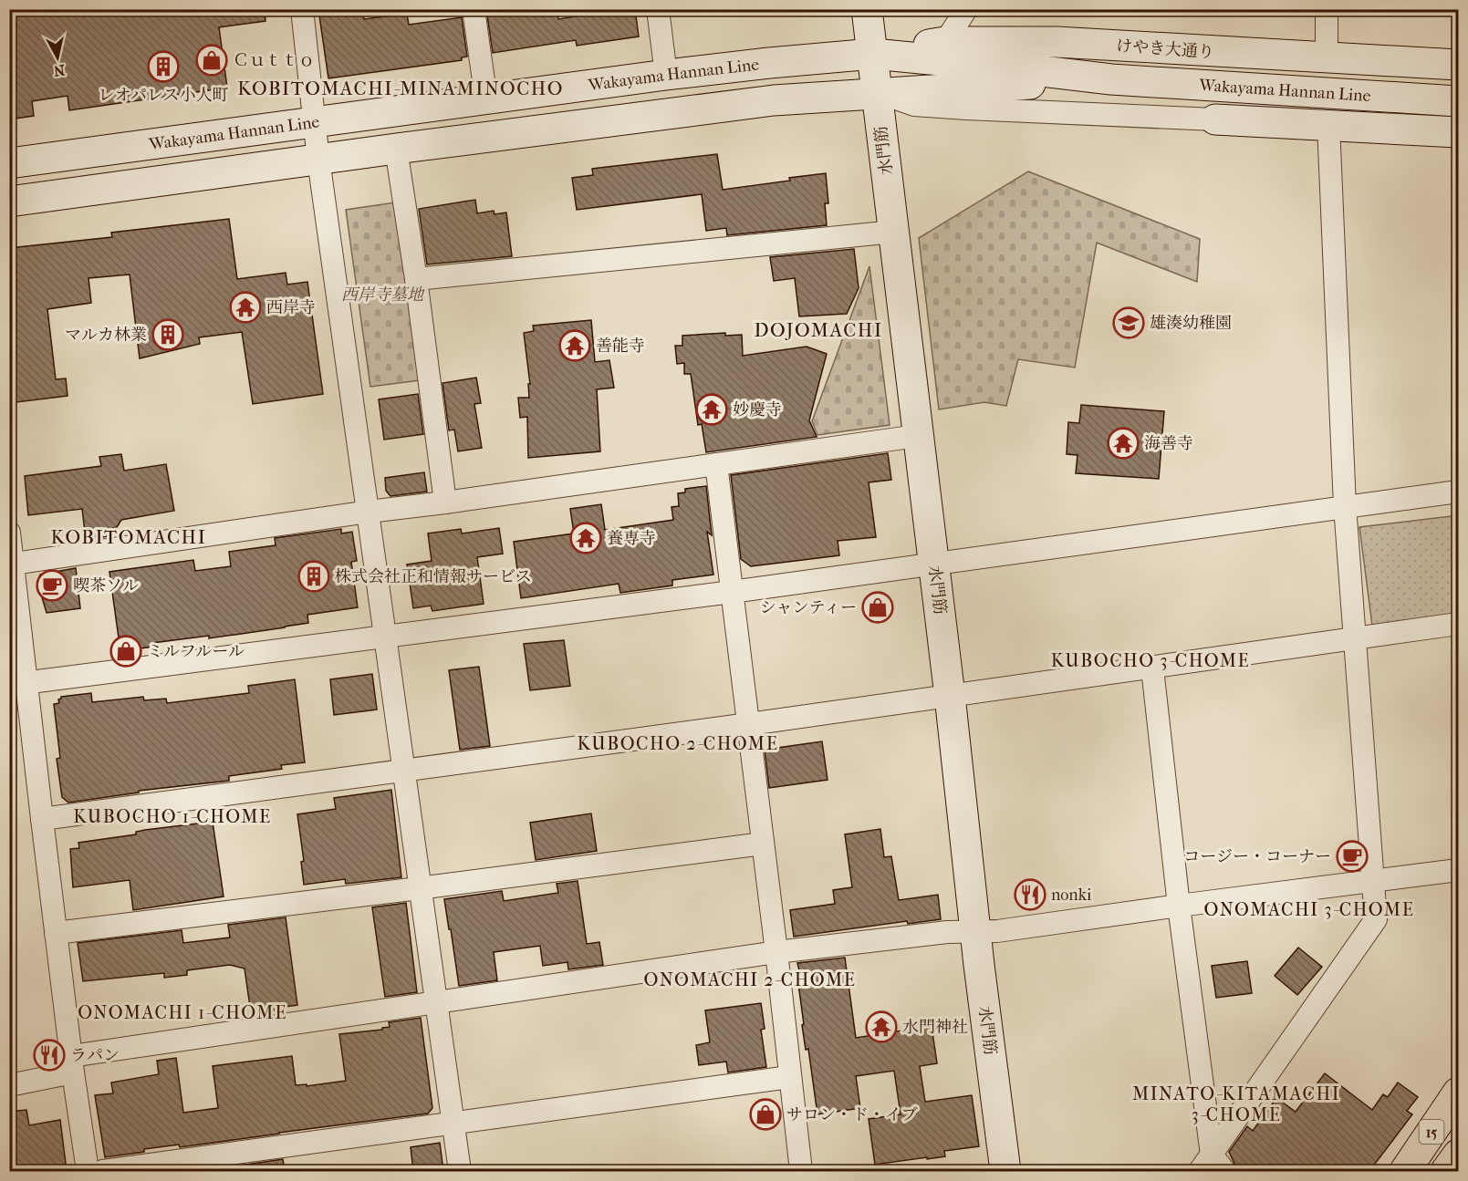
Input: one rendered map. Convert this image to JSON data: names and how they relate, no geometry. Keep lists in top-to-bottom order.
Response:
{
  "streets": {
    "main road": [
      "けやき大通り",
      "Wakayama Hannan Line",
      "水門筋",
      "15"
    ]
  },
  "crossings": [
    ["けやき大通り", "Wakayama Hannan Line"],
    ["けやき大通り", "水門筋"],
    ["Wakayama Hannan Line", "水門筋"]
  ],
  "districts": [
    "KOBITOMACHI-MINAMINOCHO",
    "DOJOMACHI",
    "KOBITOMACHI",
    "KUBOCHO 3-CHOME",
    "KUBOCHO 2-CHOME",
    "KUBOCHO 1-CHOME",
    "ONOMACHI 3-CHOME",
    "ONOMACHI 2-CHOME",
    "ONOMACHI 1-CHOME",
    "MINATO-KITAMACHI 3-CHOME"
  ],
  "parks": ["西岸寺墓地"],
  "places": {
    "shop": [
      "Ｃｕｔｔｏ",
      "シャンティー",
      "ミルフルール",
      "サロン・ド・イブ"
    ],
    "building": ["レオパレス小人町", "マルカ林業", "株式会社正和情報サービス"],
    "temple": [
      "西岸寺",
      "善能寺",
      "妙慶寺",
      "海善寺",
      "養専寺",
      "水門神社"
    ],
    "school or university": ["雄湊幼稚園"],
    "cafe": ["喫茶ソル", "コージー・コーナー"],
    "restaurant": ["nonki", "ラパン"]
  },
  "north": "bottom"
}
